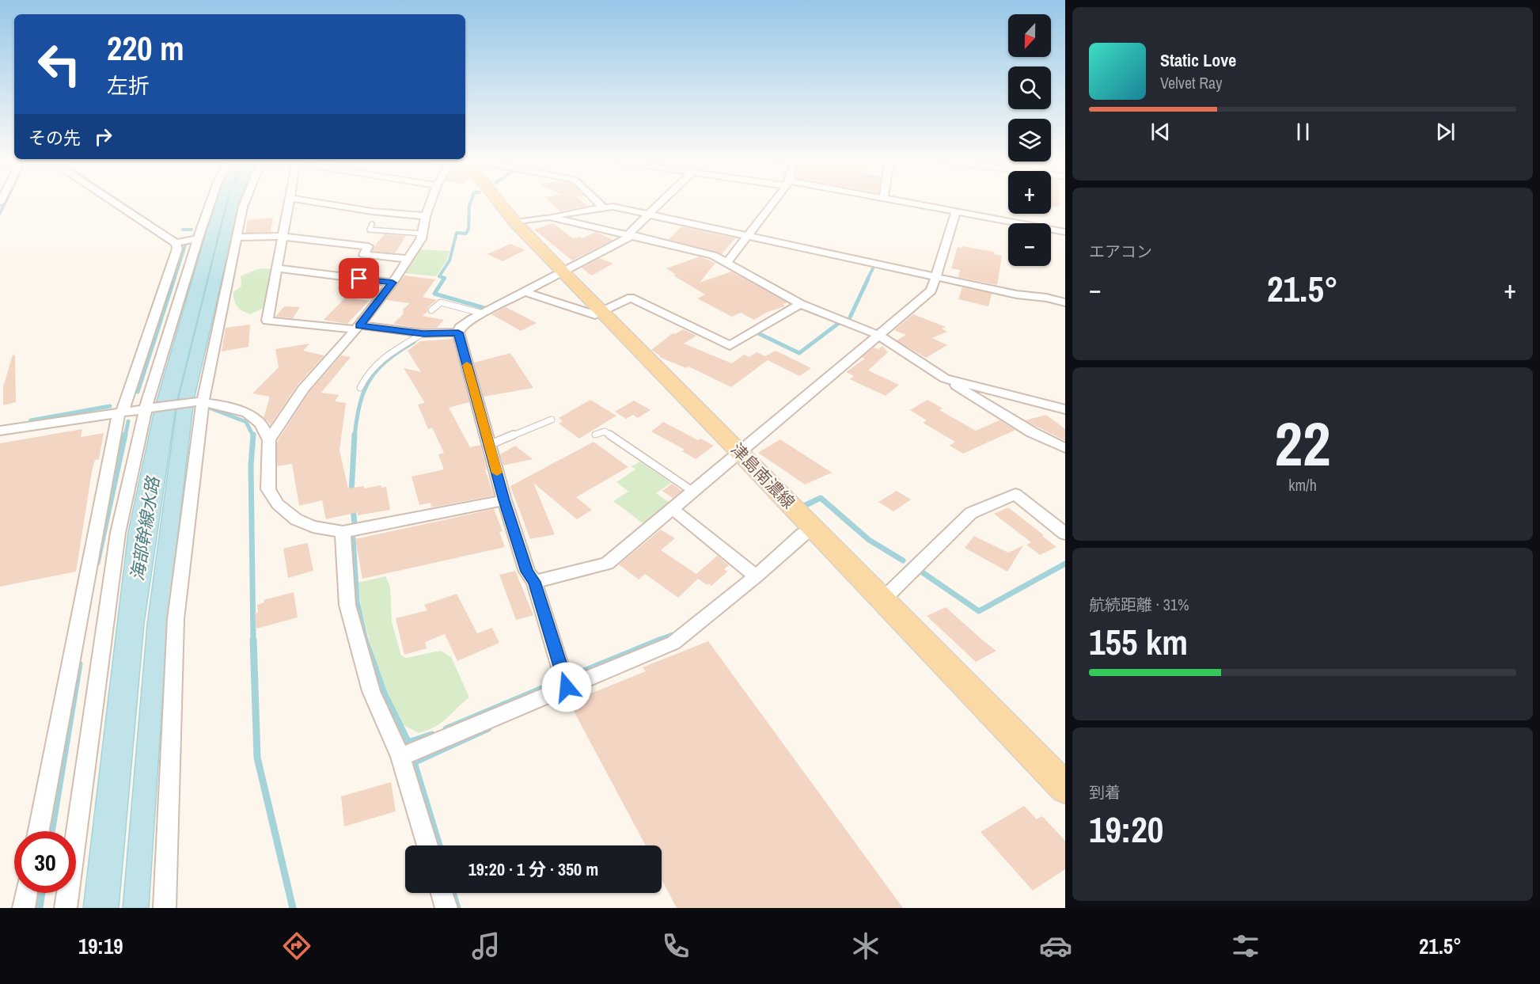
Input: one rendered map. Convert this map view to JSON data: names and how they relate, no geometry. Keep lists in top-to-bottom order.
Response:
{
  "streets": {
    "main road": ["津島南濃線"]
  },
  "water": ["海部幹線水路"],
  "north": "bottom",
  "page": {
    "map_buttons": ["+", "−"],
    "turn": ["220 m", "左折"],
    "song": ["Static Love", "Velvet Ray"],
    "then": "その先",
    "tile": [
      "エアコン",
      ["22", "km/h"],
      ["航続距離 · 31%", "155 km"],
      ["到着", "19:20"]
    ],
    "heat": ["−", "21.5°", "+"],
    "limit": "30",
    "trip": "19:20 · 1 分 · 350 m",
    "tabs": ["19:19", "21.5°"]
  }
}
